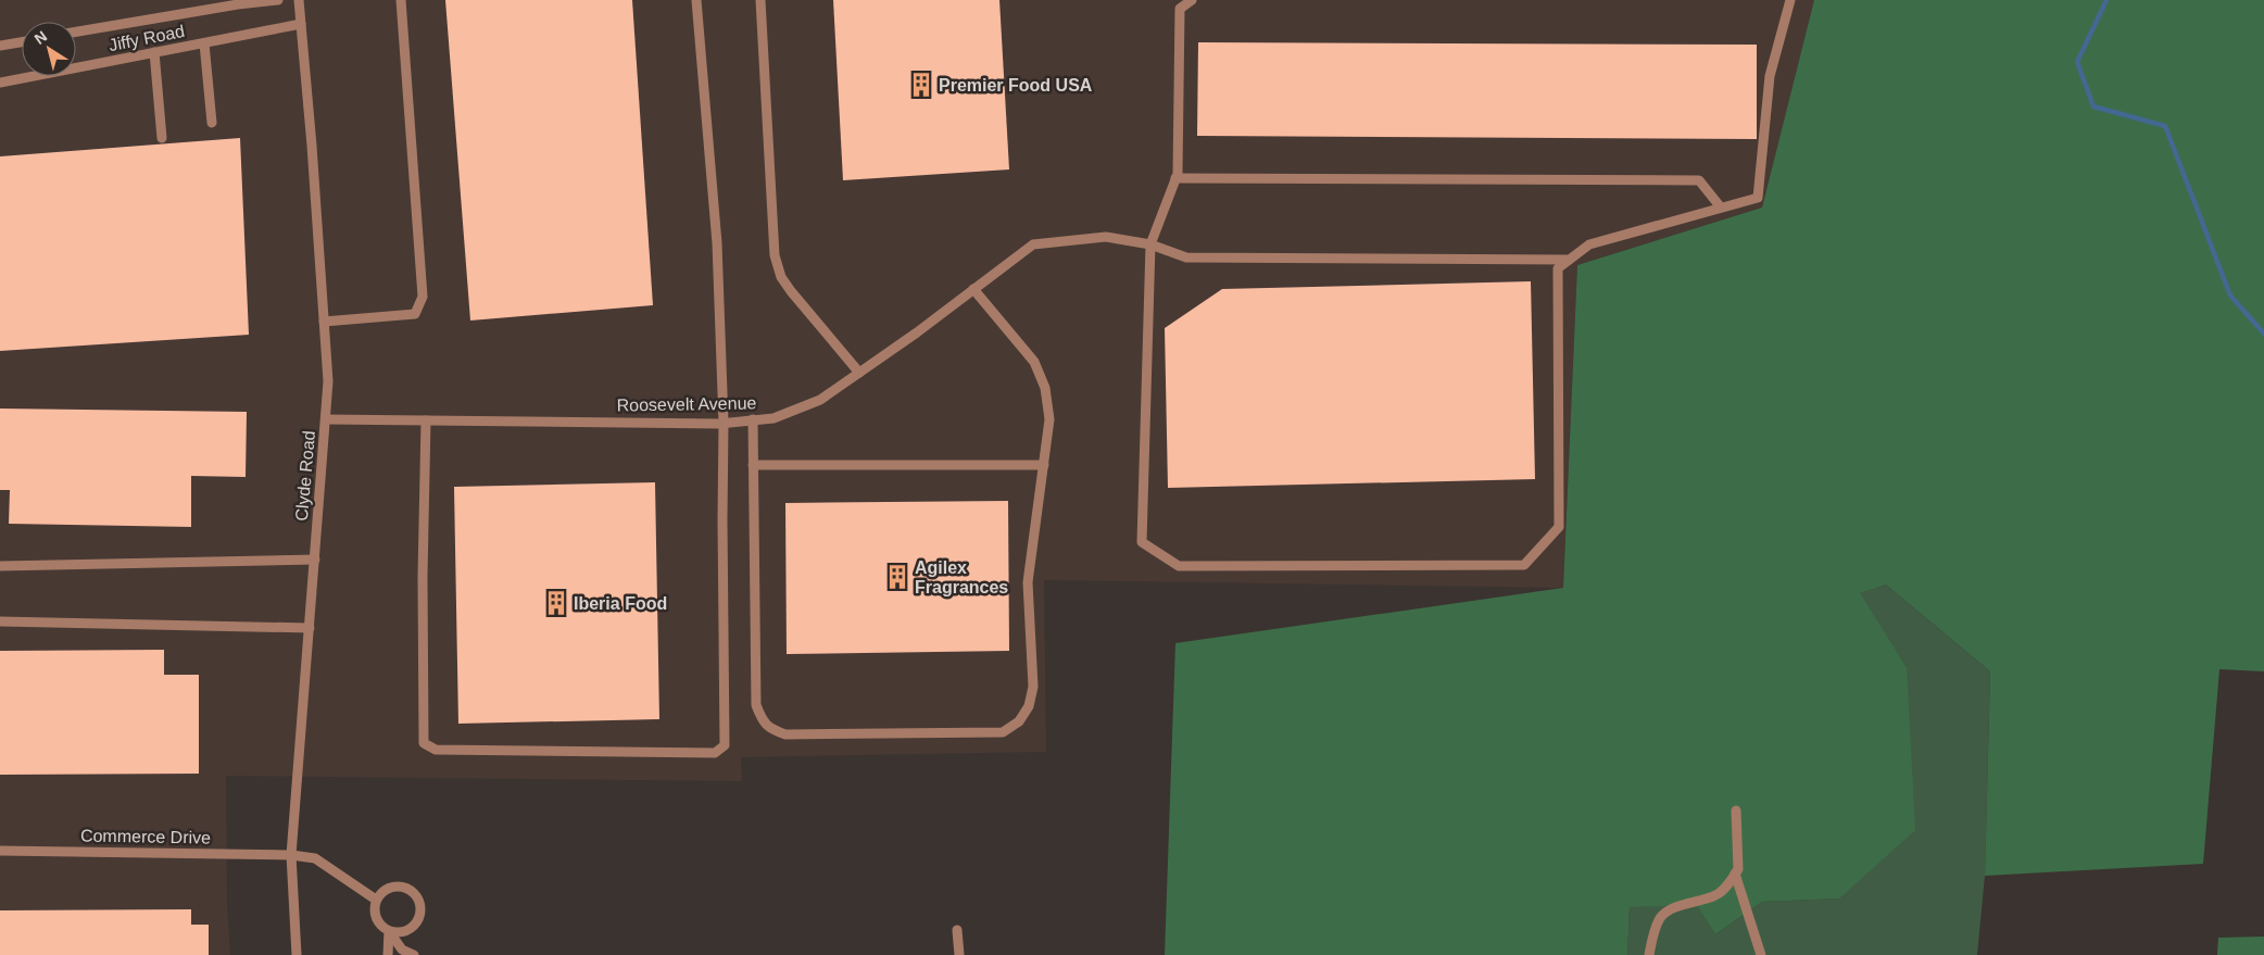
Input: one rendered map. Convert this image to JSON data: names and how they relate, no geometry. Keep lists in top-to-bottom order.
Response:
{
  "streets": {
    "street": [
      "Jiffy Road",
      "Roosevelt Avenue",
      "Clyde Road",
      "Commerce Drive"
    ]
  },
  "crossings": [
    ["Jiffy Road", "Clyde Road"],
    ["Roosevelt Avenue", "Clyde Road"],
    ["Clyde Road", "Commerce Drive"]
  ],
  "places": {
    "building": ["Premier Food USA", "Agilex Fragrances", "Iberia Food"]
  },
  "north": "top left"
}
